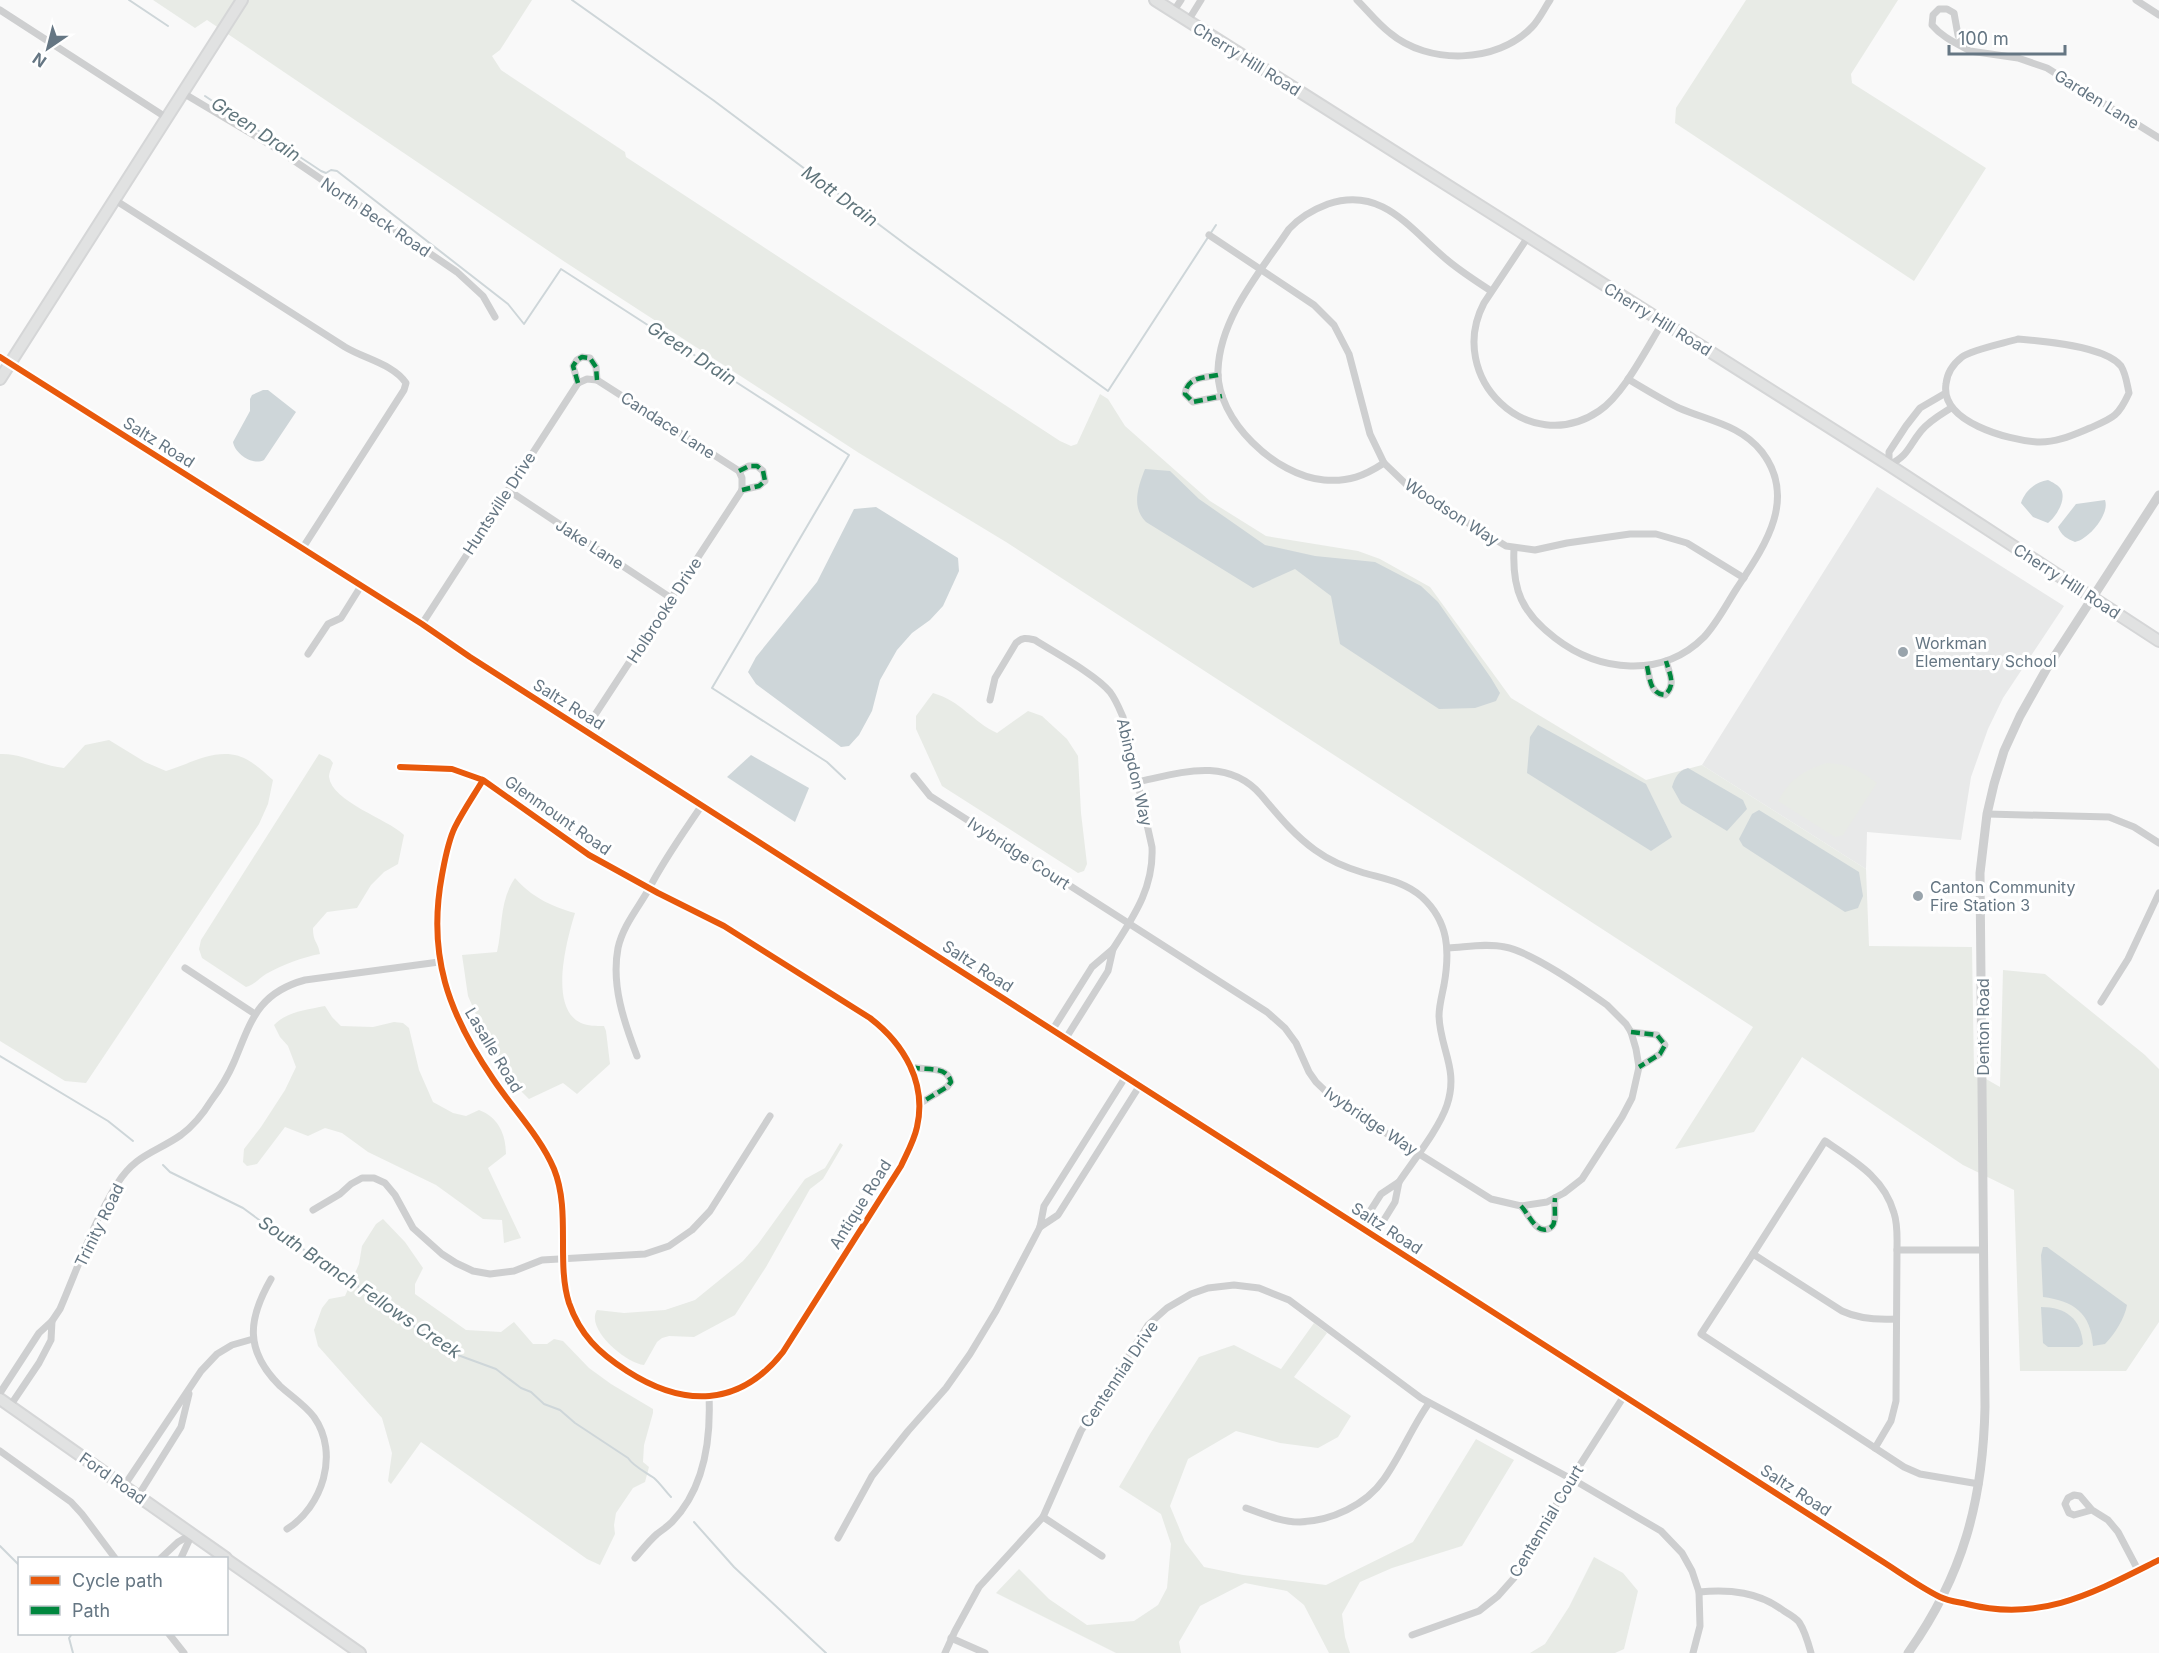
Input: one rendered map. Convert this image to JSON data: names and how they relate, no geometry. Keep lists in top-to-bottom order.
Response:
{
  "streets": {
    "main road": ["Cherry Hill Road", "Ford Road"],
    "street": [
      "Garden Lane",
      "North Beck Road",
      "Candace Lane",
      "Saltz Road",
      "Huntsville Drive",
      "Woodson Way",
      "Jake Lane",
      "Holbrooke Drive",
      "Abingdon Way",
      "Glenmount Road",
      "Ivybridge Court",
      "Denton Road",
      "Lasalle Road",
      "Ivybridge Way",
      "Antique Road",
      "Trinity Road",
      "Centennial Drive",
      "Centennial Court"
    ]
  },
  "crossings": [
    ["Cherry Hill Road", "Denton Road"],
    ["Saltz Road", "Huntsville Drive"],
    ["Saltz Road", "Holbrooke Drive"],
    ["Saltz Road", "Denton Road"],
    ["Saltz Road", "Centennial Court"],
    ["Huntsville Drive", "Jake Lane"],
    ["Jake Lane", "Holbrooke Drive"],
    ["Abingdon Way", "Ivybridge Court"],
    ["Abingdon Way", "Ivybridge Way"],
    ["Glenmount Road", "Lasalle Road"],
    ["Glenmount Road", "Antique Road"],
    ["Ivybridge Court", "Ivybridge Way"],
    ["Lasalle Road", "Antique Road"],
    ["Lasalle Road", "Trinity Road"],
    ["Trinity Road", "Ford Road"],
    ["Centennial Drive", "Centennial Court"]
  ],
  "water": ["Green Drain", "Mott Drain", "South Branch Fellows Creek"],
  "places": ["Workman Elementary School", "Canton Community Fire Station 3"],
  "legend": ["Cycle path", "Path"],
  "scale_bar": "100 m",
  "north": "bottom left"
}
